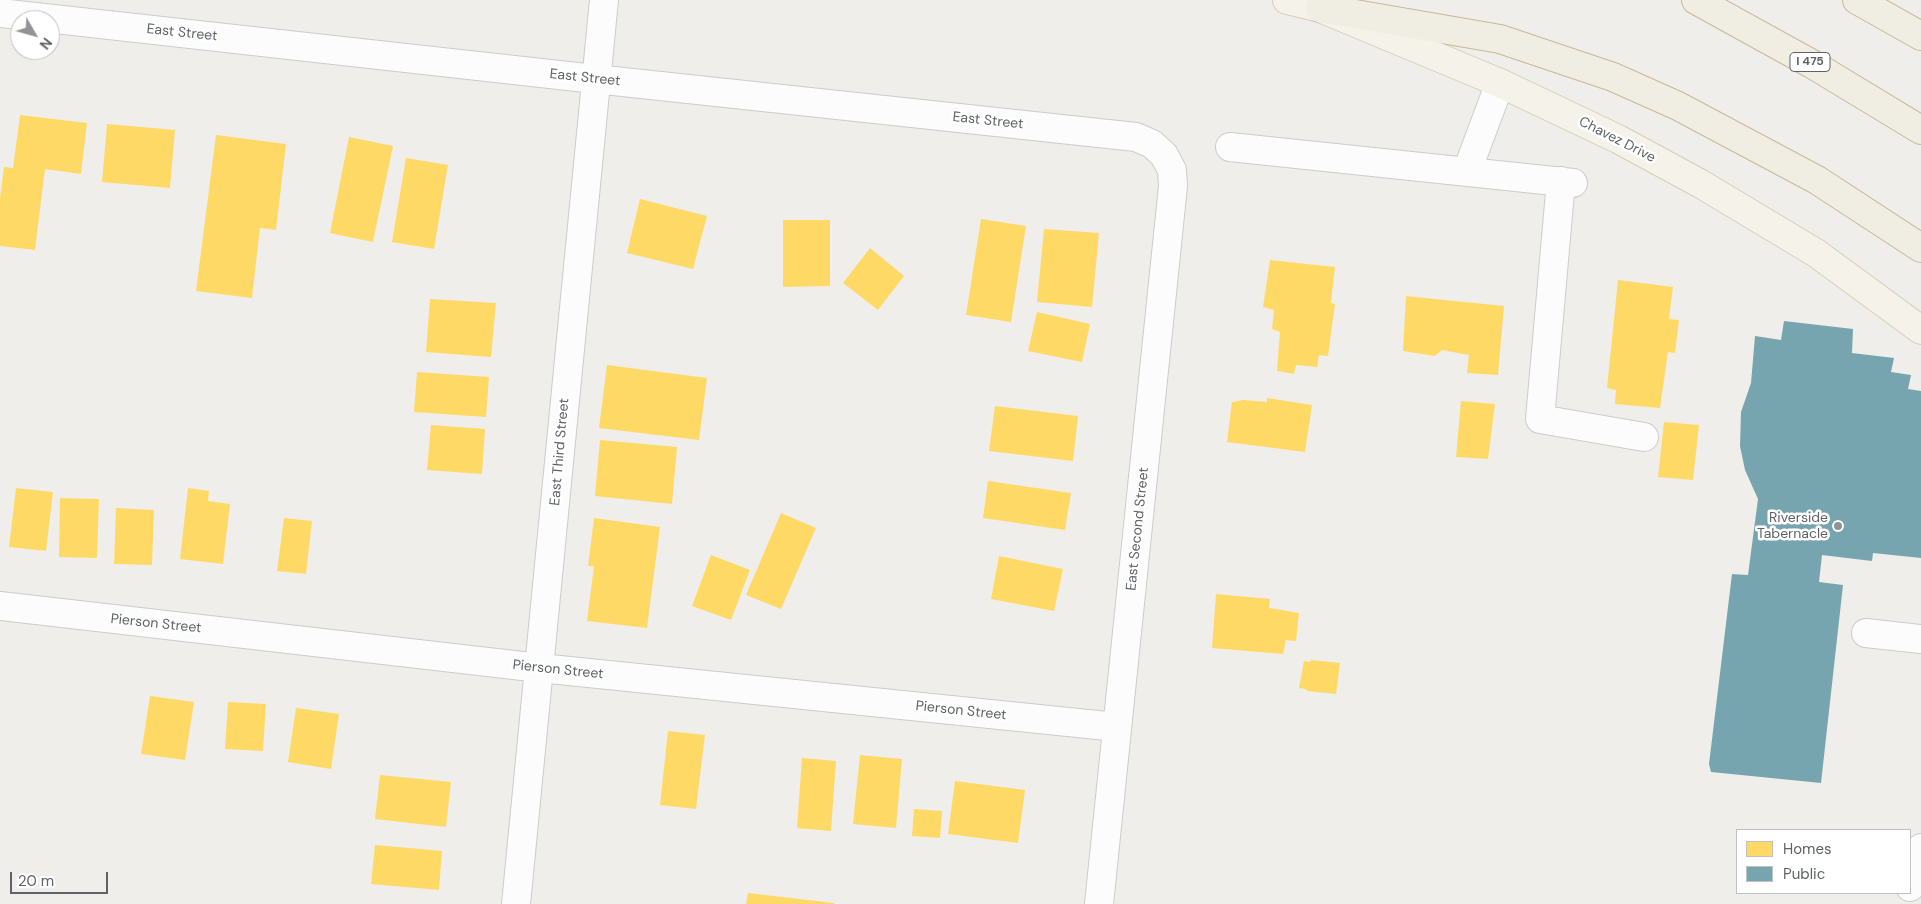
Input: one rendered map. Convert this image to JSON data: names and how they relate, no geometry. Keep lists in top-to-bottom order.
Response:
{
  "streets": {
    "highway": ["I 475"],
    "main road": ["Chavez Drive"],
    "street": [
      "East Street",
      "East Third Street",
      "East Second Street",
      "Pierson Street"
    ]
  },
  "crossings": [
    ["East Street", "East Third Street"],
    ["East Street", "East Second Street"],
    ["East Third Street", "Pierson Street"],
    ["East Second Street", "Pierson Street"]
  ],
  "places": ["Riverside Tabernacle"],
  "legend": ["Homes", "Public"],
  "scale_bar": "20 m",
  "north": "bottom right"
}
